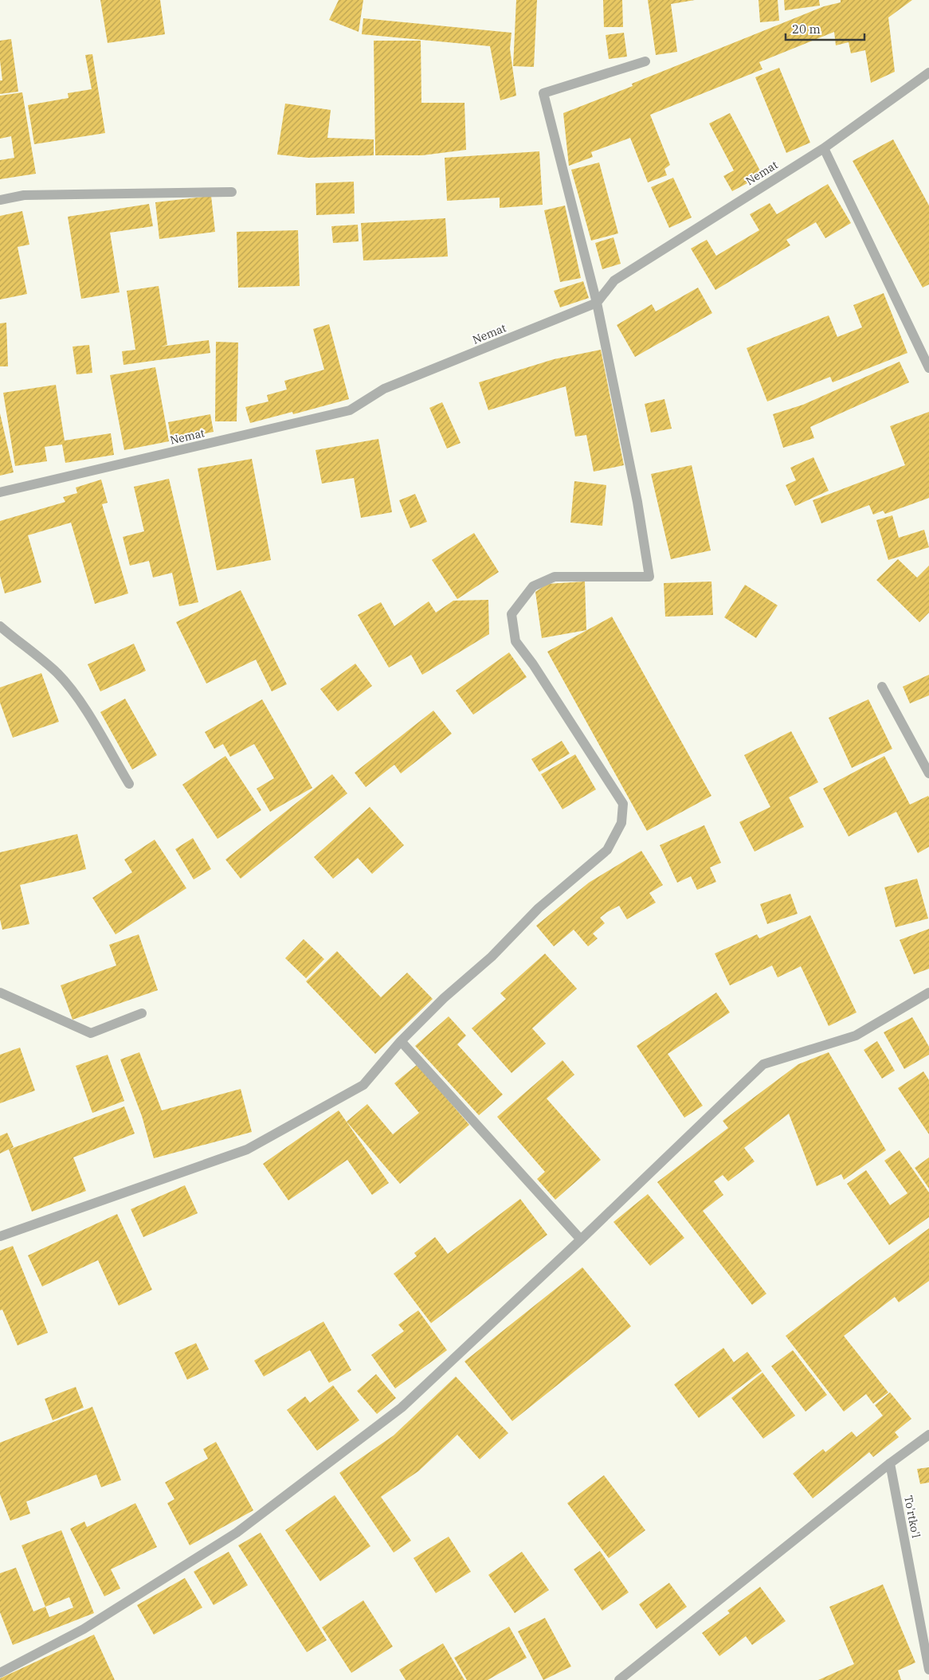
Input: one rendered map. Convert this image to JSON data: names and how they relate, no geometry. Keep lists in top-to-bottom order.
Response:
{
  "streets": {
    "street": ["Nemat", "To'rtko'l"]
  },
  "scale_bar": "20 m"
}
